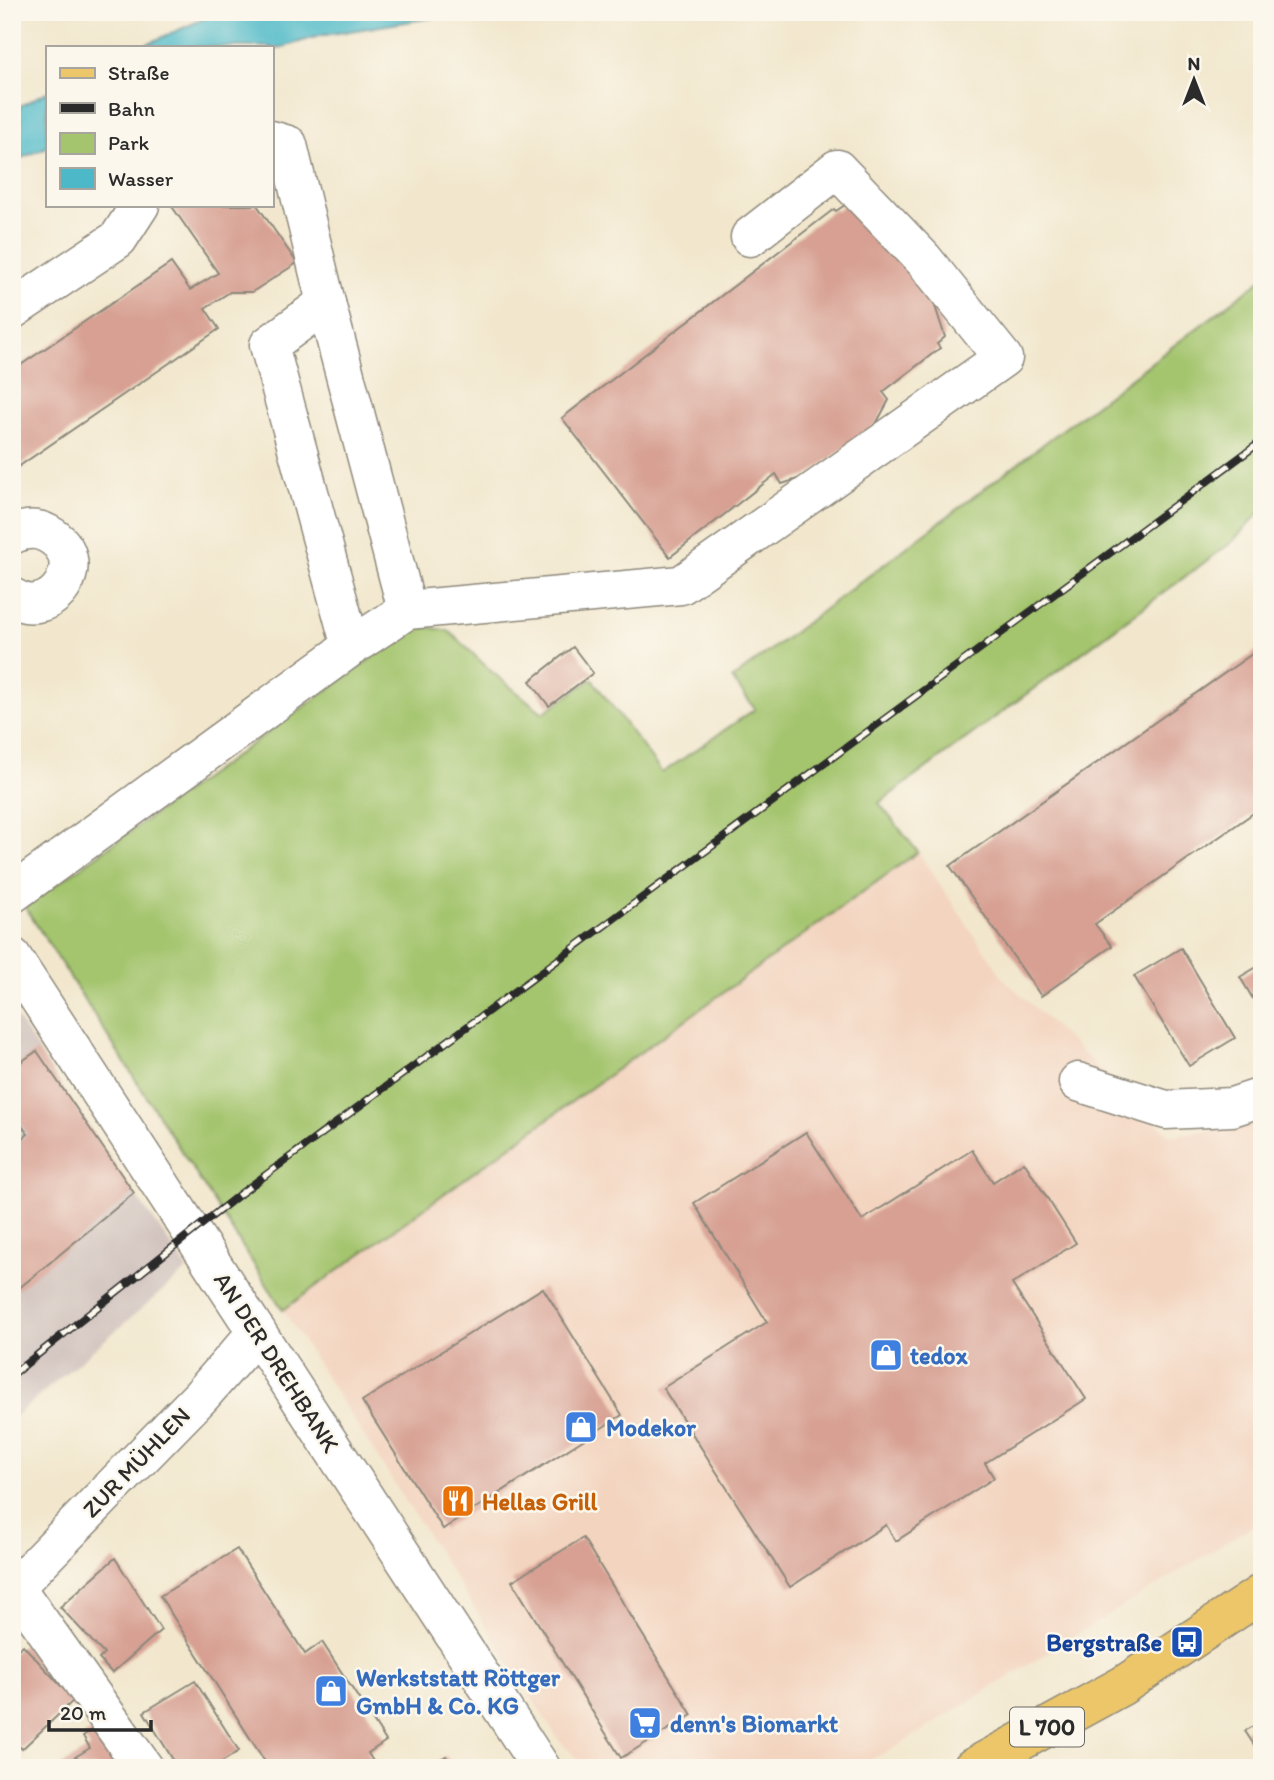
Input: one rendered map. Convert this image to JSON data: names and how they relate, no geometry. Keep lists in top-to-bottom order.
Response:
{
  "streets": {
    "main road": ["L 700"],
    "street": ["AN DER DREHBANK", "ZUR MÜHLEN"]
  },
  "crossings": [
    ["AN DER DREHBANK", "ZUR MÜHLEN"]
  ],
  "places": {
    "shop": ["tedox", "Modekor", "Werkststatt Röttger GmbH & Co. KG"],
    "restaurant": ["Hellas Grill"],
    "bus stop": ["Bergstraße"],
    "supermarket": ["denn's Biomarkt"]
  },
  "legend": [
    "Straße",
    "Bahn",
    "Park",
    "Wasser"
  ],
  "scale_bar": "20 m",
  "north": "top"
}
